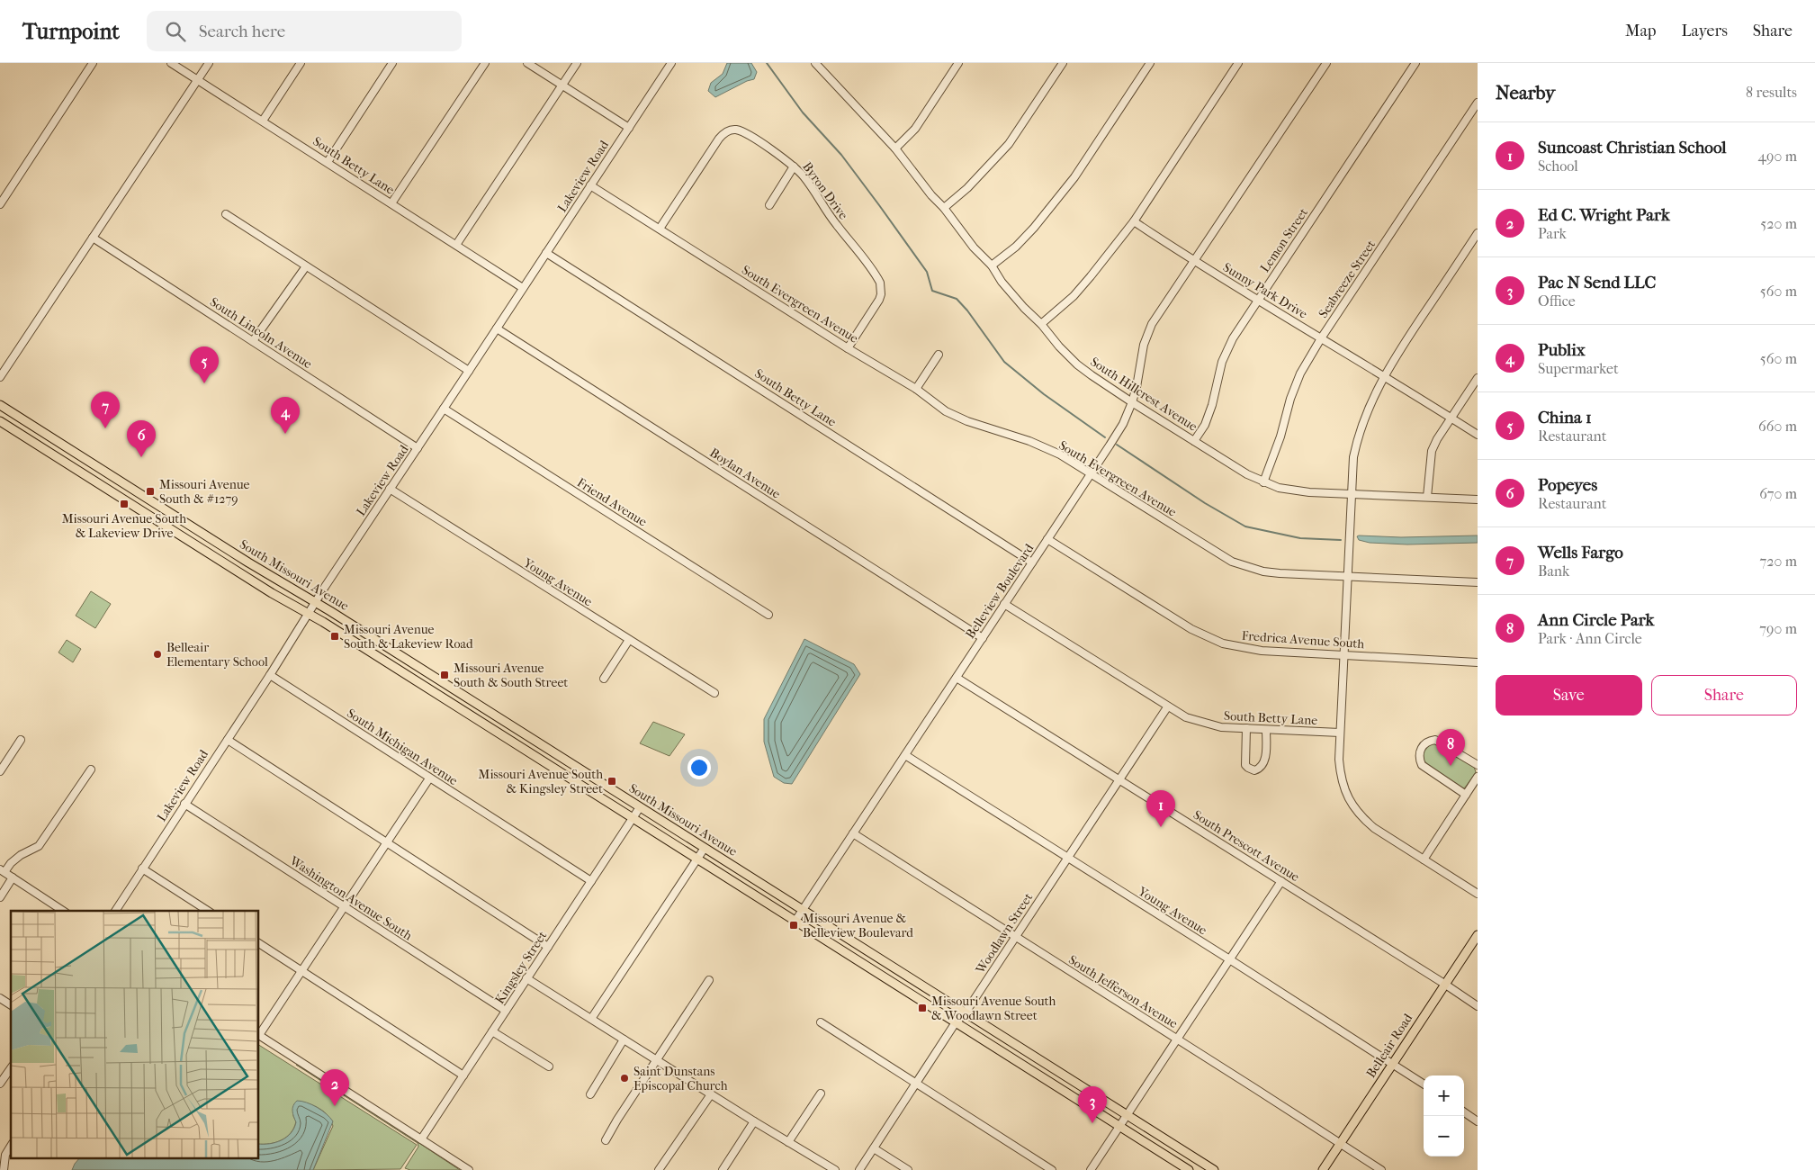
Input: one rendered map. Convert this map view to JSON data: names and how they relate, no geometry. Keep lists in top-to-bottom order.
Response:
{
  "streets": {
    "main road": ["South Missouri Avenue", "Belleair Road"],
    "street": [
      "South Betty Lane",
      "Lakeview Road",
      "Byron Drive",
      "Lemon Street",
      "Seabreeze Street",
      "Sunny Park Drive",
      "South Evergreen Avenue",
      "South Lincoln Avenue",
      "South Hillcrest Avenue",
      "Boylan Avenue",
      "Friend Avenue",
      "Young Avenue",
      "Belleview Boulevard",
      "Fredrica Avenue South",
      "South Michigan Avenue",
      "South Prescott Avenue",
      "Washington Avenue South",
      "Woodlawn Street",
      "Kingsley Street",
      "South Jefferson Avenue"
    ]
  },
  "crossings": [
    ["South Betty Lane", "Lakeview Road"],
    ["South Betty Lane", "Belleview Boulevard"],
    ["South Betty Lane", "Woodlawn Street"],
    ["Lakeview Road", "South Evergreen Avenue"],
    ["Lakeview Road", "South Lincoln Avenue"],
    ["Lakeview Road", "Boylan Avenue"],
    ["Lakeview Road", "Friend Avenue"],
    ["Lakeview Road", "South Missouri Avenue"],
    ["Lakeview Road", "Young Avenue"],
    ["Lakeview Road", "South Michigan Avenue"],
    ["Lakeview Road", "Washington Avenue South"],
    ["Byron Drive", "South Evergreen Avenue"],
    ["Lemon Street", "Sunny Park Drive"],
    ["Lemon Street", "South Hillcrest Avenue"],
    ["Seabreeze Street", "Sunny Park Drive"],
    ["Seabreeze Street", "South Hillcrest Avenue"],
    ["Sunny Park Drive", "Belleview Boulevard"],
    ["South Evergreen Avenue", "Belleview Boulevard"],
    ["South Hillcrest Avenue", "Belleview Boulevard"],
    ["Boylan Avenue", "Belleview Boulevard"],
    ["South Missouri Avenue", "Belleview Boulevard"],
    ["South Missouri Avenue", "Woodlawn Street"],
    ["South Missouri Avenue", "Kingsley Street"],
    ["Young Avenue", "Belleview Boulevard"],
    ["Young Avenue", "Woodlawn Street"],
    ["Young Avenue", "Belleair Road"],
    ["Belleview Boulevard", "Fredrica Avenue South"],
    ["Belleview Boulevard", "South Prescott Avenue"],
    ["Belleview Boulevard", "South Jefferson Avenue"],
    ["South Michigan Avenue", "Kingsley Street"],
    ["South Prescott Avenue", "Woodlawn Street"],
    ["South Prescott Avenue", "Belleair Road"],
    ["Washington Avenue South", "Kingsley Street"],
    ["Woodlawn Street", "South Jefferson Avenue"],
    ["South Jefferson Avenue", "Belleair Road"]
  ],
  "places": {
    "transit": [
      "Missouri Avenue South & #1279",
      "Missouri Avenue South & Lakeview Drive",
      "Missouri Avenue South & Lakeview Road",
      "Missouri Avenue South & South Street",
      "Missouri Avenue South & Kingsley Street",
      "Missouri Avenue & Belleview Boulevard",
      "Missouri Avenue South & Woodlawn Street"
    ],
    "other": ["Belleair Elementary School", "Saint Dunstans Episcopal Church"]
  },
  "page": {
    "header": "Turnpoint",
    "search": "Search here",
    "nav": ["Map", "Layers", "Share"],
    "heading": ["Nearby", "8 results"],
    "list": [
      {
        "mark": "1",
        "name": "Suncoast Christian School",
        "note": "School",
        "value": "490 m"
      },
      {
        "mark": "2",
        "name": "Ed C. Wright Park",
        "note": "Park",
        "value": "520 m"
      },
      {
        "mark": "3",
        "name": "Pac N Send LLC",
        "note": "Office",
        "value": "560 m"
      },
      {
        "mark": "4",
        "name": "Publix",
        "note": "Supermarket",
        "value": "560 m"
      },
      {
        "mark": "5",
        "name": "China 1",
        "note": "Restaurant",
        "value": "660 m"
      },
      {
        "mark": "6",
        "name": "Popeyes",
        "note": "Restaurant",
        "value": "670 m"
      },
      {
        "mark": "7",
        "name": "Wells Fargo",
        "note": "Bank",
        "value": "720 m"
      },
      {
        "mark": "8",
        "name": "Ann Circle Park",
        "note": "Park · Ann Circle",
        "value": "790 m"
      }
    ],
    "pins": [
      "5",
      "7",
      "4",
      "6",
      "8",
      "1",
      "2",
      "3"
    ],
    "buttons": ["Save", "Share"],
    "map_buttons": ["+", "−"]
  }
}
